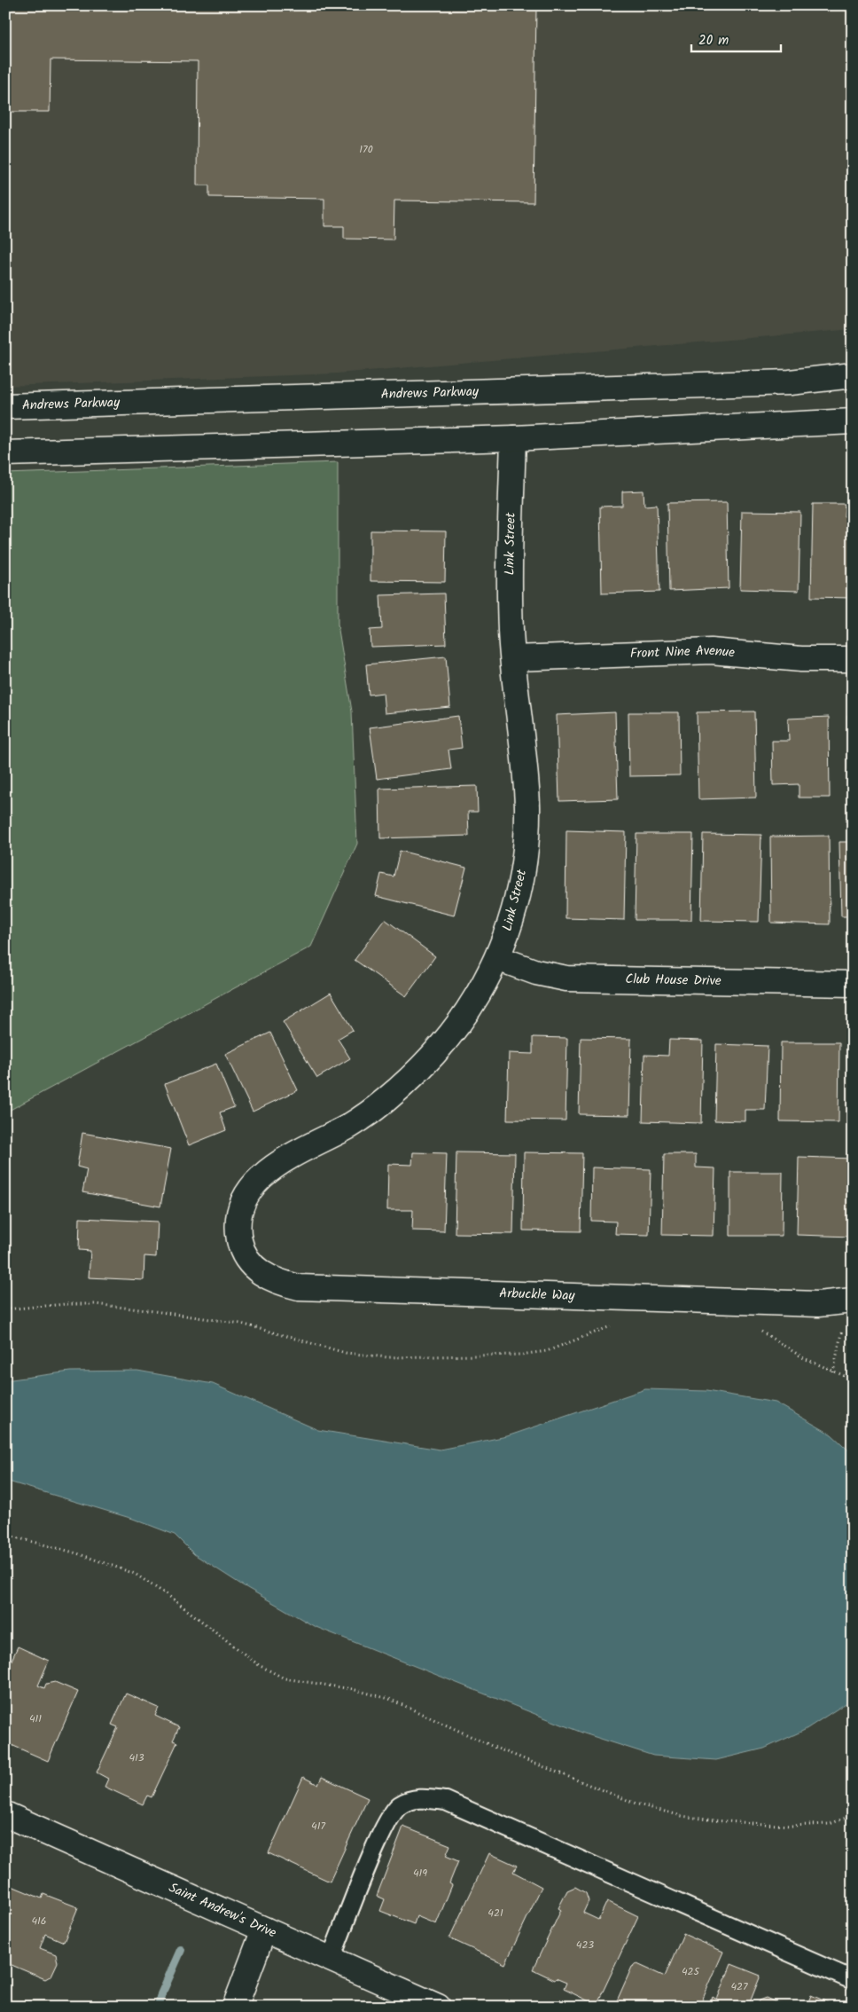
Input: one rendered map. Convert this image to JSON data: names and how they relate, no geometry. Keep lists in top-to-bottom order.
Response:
{
  "streets": {
    "street": [
      "Andrews Parkway",
      "Link Street",
      "Front Nine Avenue",
      "Club House Drive",
      "Arbuckle Way",
      "Saint Andrew's Drive"
    ]
  },
  "crossings": [
    ["Link Street", "Front Nine Avenue"],
    ["Link Street", "Club House Drive"],
    ["Link Street", "Arbuckle Way"]
  ],
  "house_numbers": [
    "170",
    "411",
    "413",
    "417",
    "419",
    "421",
    "416",
    "423",
    "425",
    "427"
  ],
  "scale_bar": "20 m"
}
